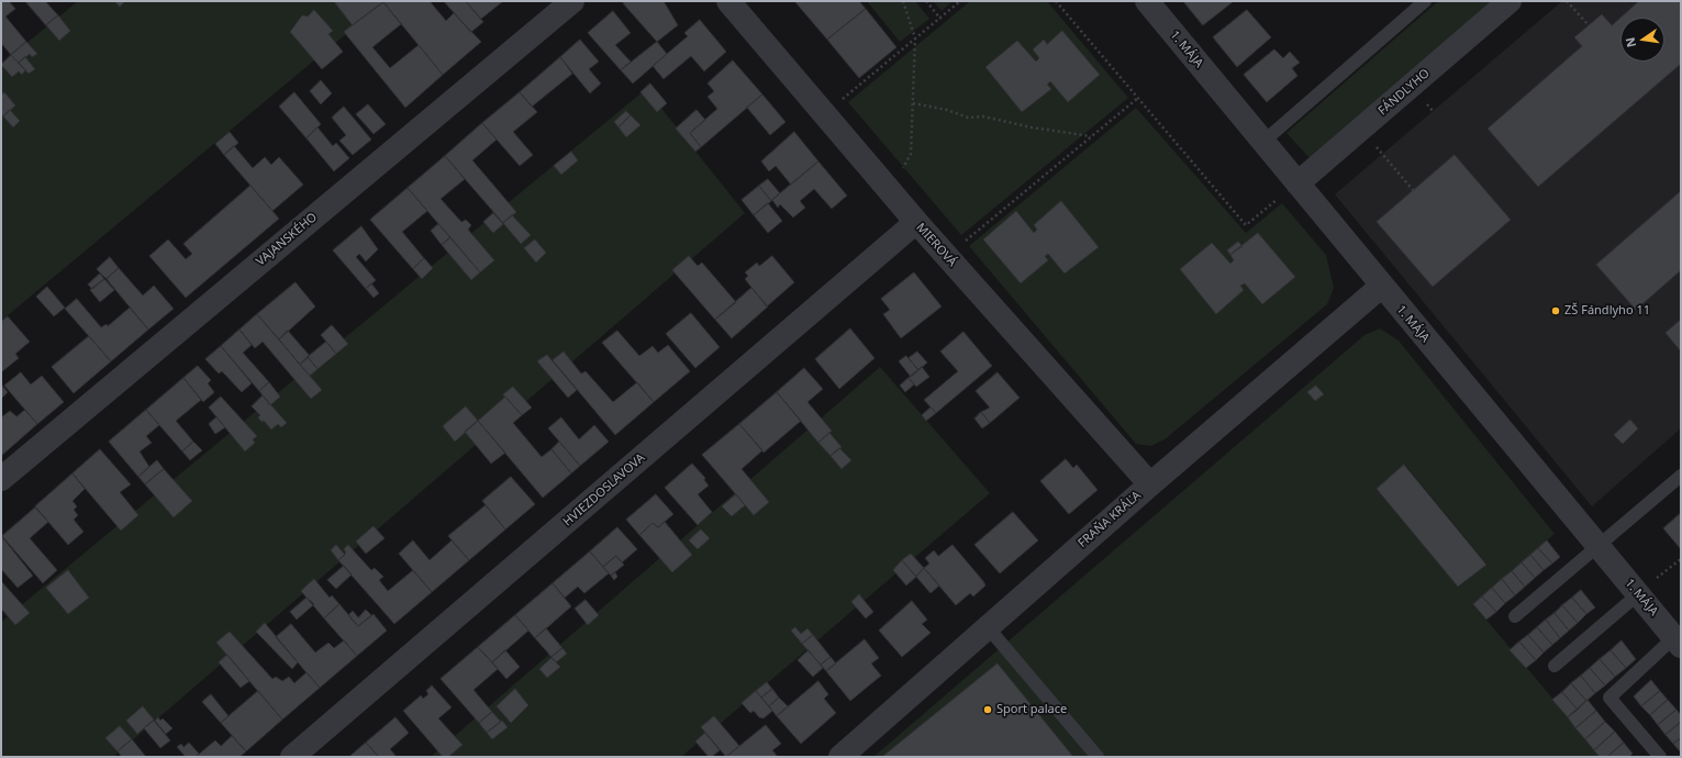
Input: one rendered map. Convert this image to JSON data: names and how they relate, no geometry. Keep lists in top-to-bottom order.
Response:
{
  "streets": {
    "street": [
      "1. MÁJA",
      "FÁNDLYHO",
      "VAJANSKÉHO",
      "MIEROVÁ",
      "HVIEZDOSLAVOVA",
      "FRAŇA KRÁĽA"
    ]
  },
  "crossings": [
    ["1. MÁJA", "FÁNDLYHO"],
    ["1. MÁJA", "FRAŇA KRÁĽA"],
    ["MIEROVÁ", "HVIEZDOSLAVOVA"],
    ["MIEROVÁ", "FRAŇA KRÁĽA"]
  ],
  "places": ["ZŠ Fándlyho 11", "Sport palace"],
  "north": "left"
}
